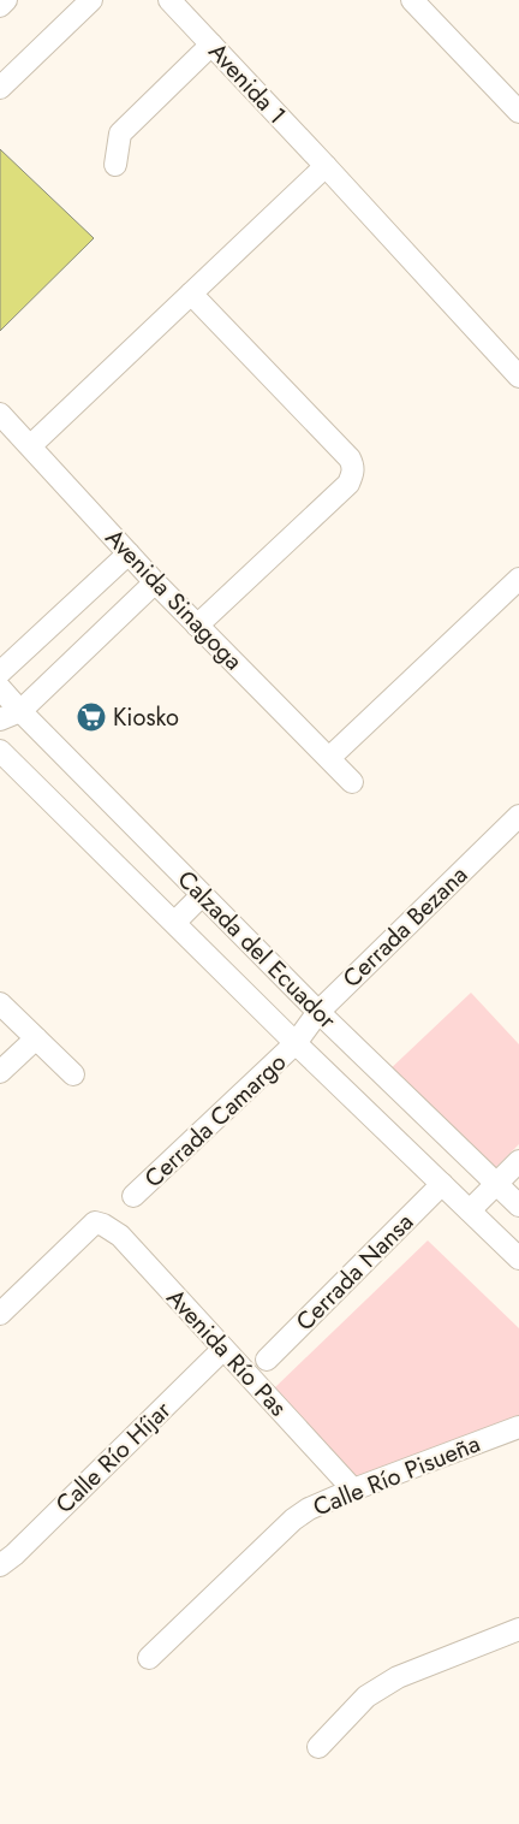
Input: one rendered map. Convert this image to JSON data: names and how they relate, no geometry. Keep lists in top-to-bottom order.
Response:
{
  "streets": {
    "street": [
      "Avenida 1",
      "Avenida Sinagoga",
      "Cerrada Bezana",
      "Calzada del Ecuador",
      "Cerrada Camargo",
      "Cerrada Nansa",
      "Avenida Río Pas",
      "Calle Río Híjar",
      "Calle Río Pisueña"
    ]
  },
  "crossings": [
    ["Cerrada Bezana", "Calzada del Ecuador"],
    ["Cerrada Bezana", "Cerrada Camargo"],
    ["Calzada del Ecuador", "Cerrada Camargo"],
    ["Calzada del Ecuador", "Cerrada Nansa"],
    ["Avenida Río Pas", "Calle Río Híjar"],
    ["Avenida Río Pas", "Calle Río Pisueña"]
  ],
  "places": {
    "supermarket": ["Kiosko"]
  }
}
